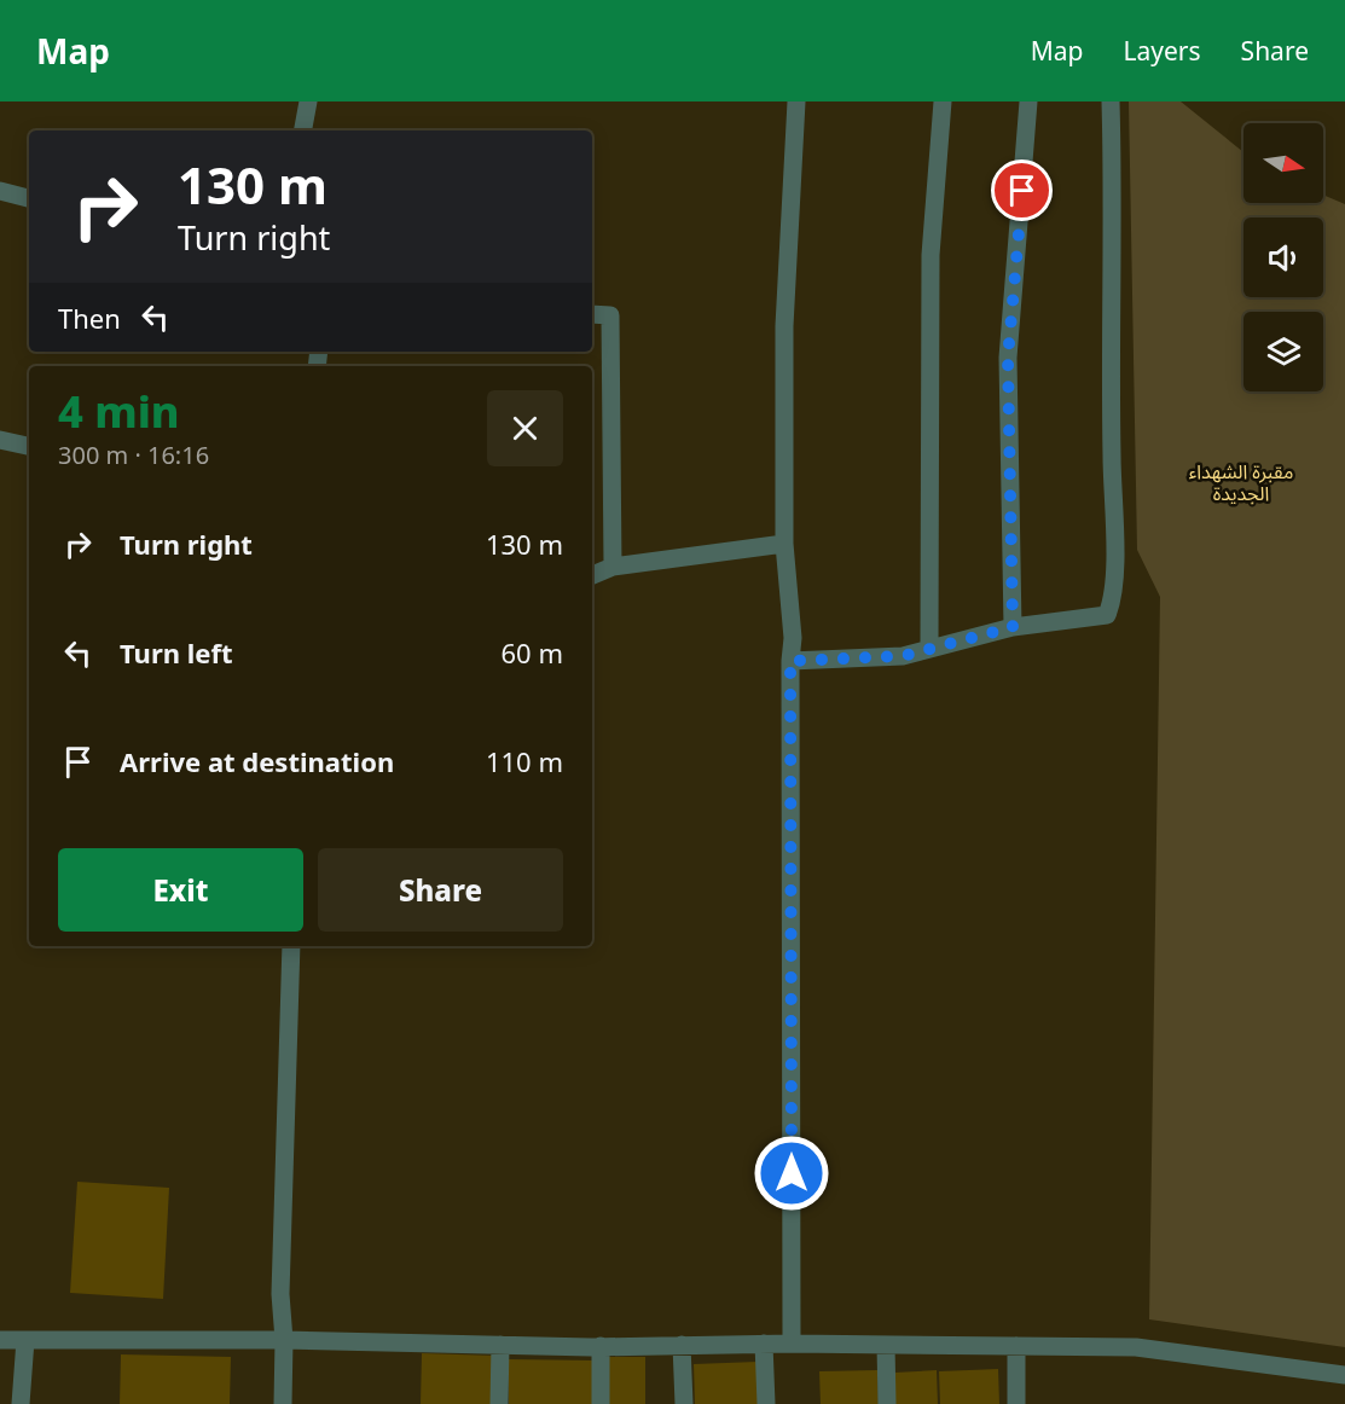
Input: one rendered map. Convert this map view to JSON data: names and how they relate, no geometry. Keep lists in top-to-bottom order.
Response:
{
  "parks": ["مقبرة الشهداء الجديدة"],
  "north": "right",
  "page": {
    "header": "Map",
    "nav": ["Map", "Layers", "Share"],
    "turn": ["130 m", "Turn right"],
    "then": "Then",
    "heading": ["4 min", "300 m · 16:16"],
    "list": [
      {
        "name": "Turn right",
        "value": "130 m"
      },
      {
        "name": "Turn left",
        "value": "60 m"
      },
      {
        "name": "Arrive at destination",
        "value": "110 m"
      }
    ],
    "buttons": ["Exit", "Share"]
  }
}
